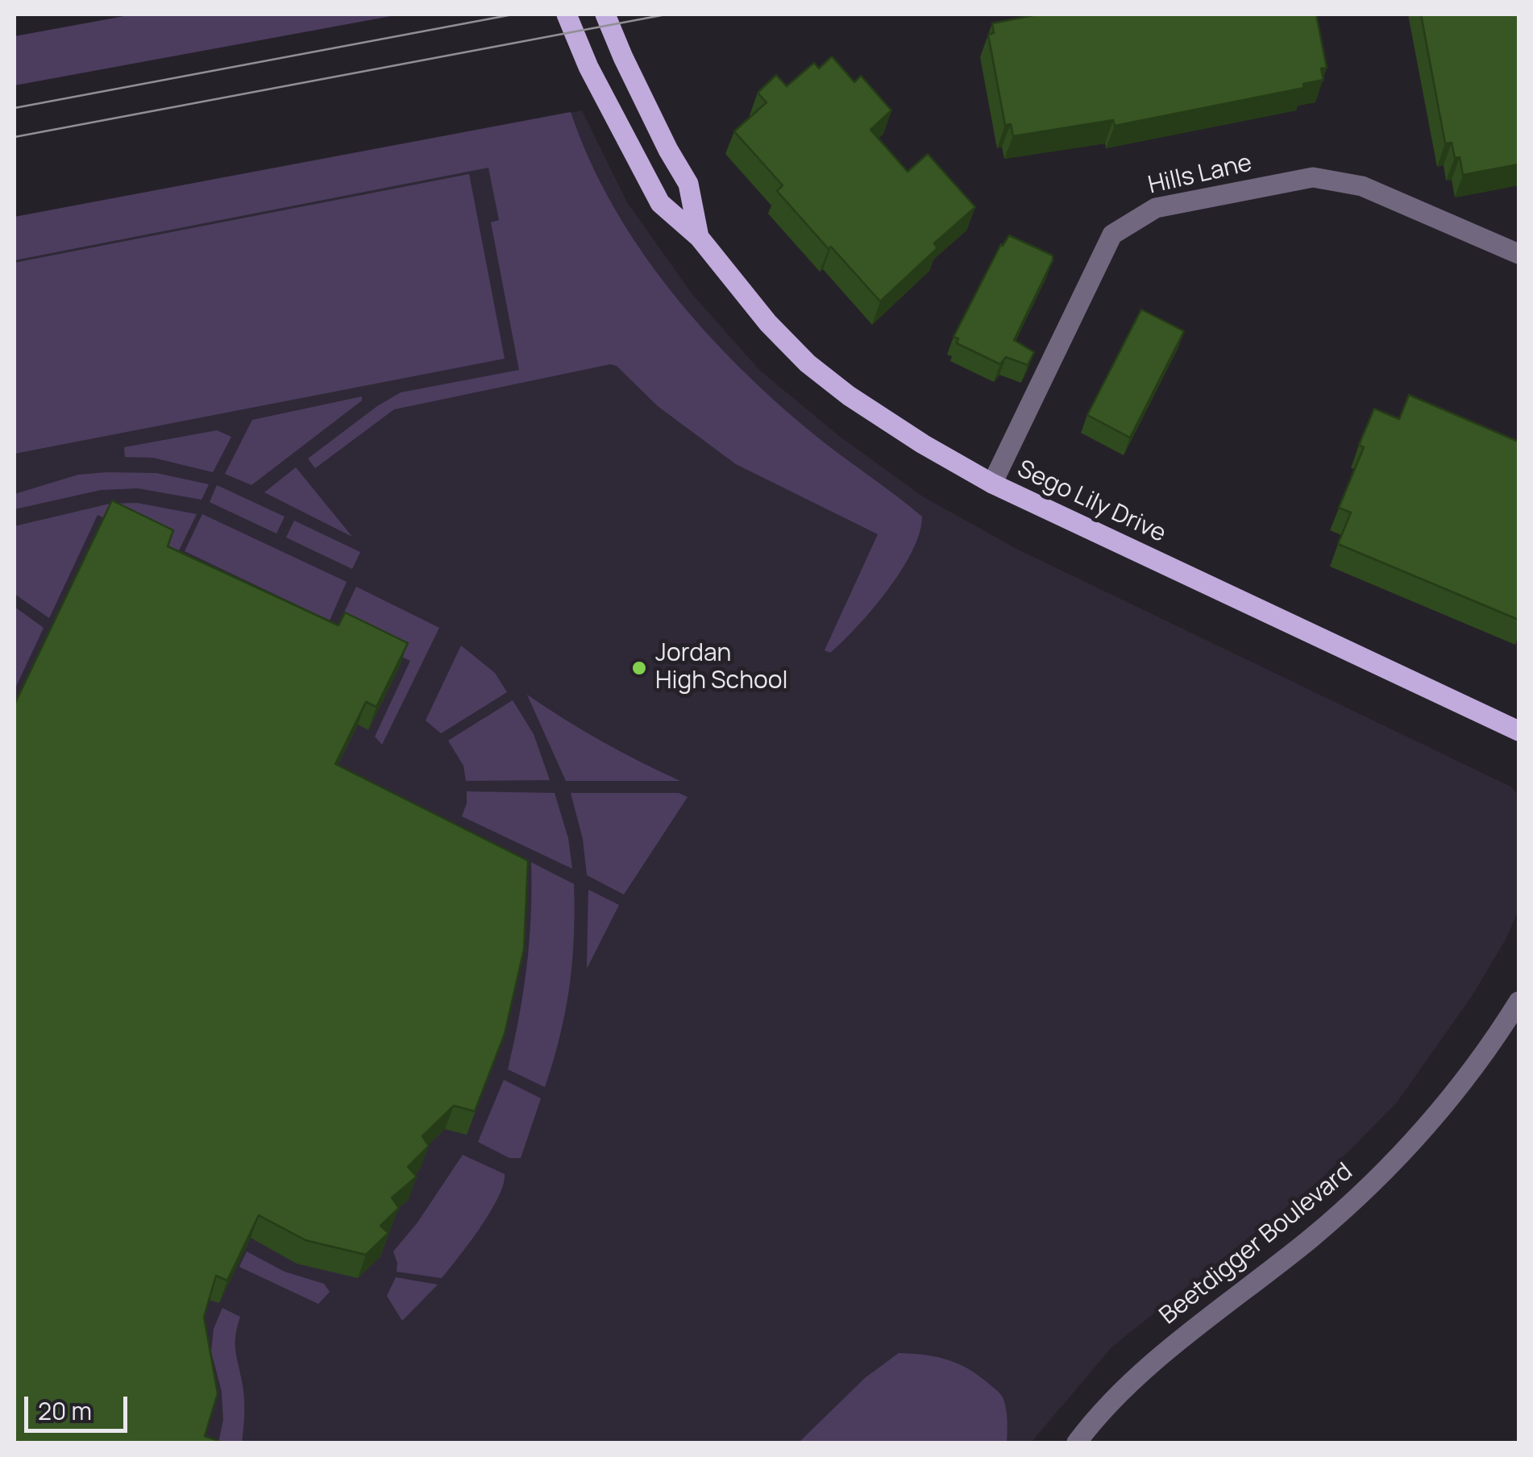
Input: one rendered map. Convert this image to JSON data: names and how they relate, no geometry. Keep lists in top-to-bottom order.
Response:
{
  "streets": {
    "main road": ["Sego Lily Drive"],
    "street": ["Hills Lane", "Beetdigger Boulevard"]
  },
  "crossings": [
    ["Hills Lane", "Sego Lily Drive"]
  ],
  "places": ["Jordan High School"],
  "scale_bar": "20 m"
}
